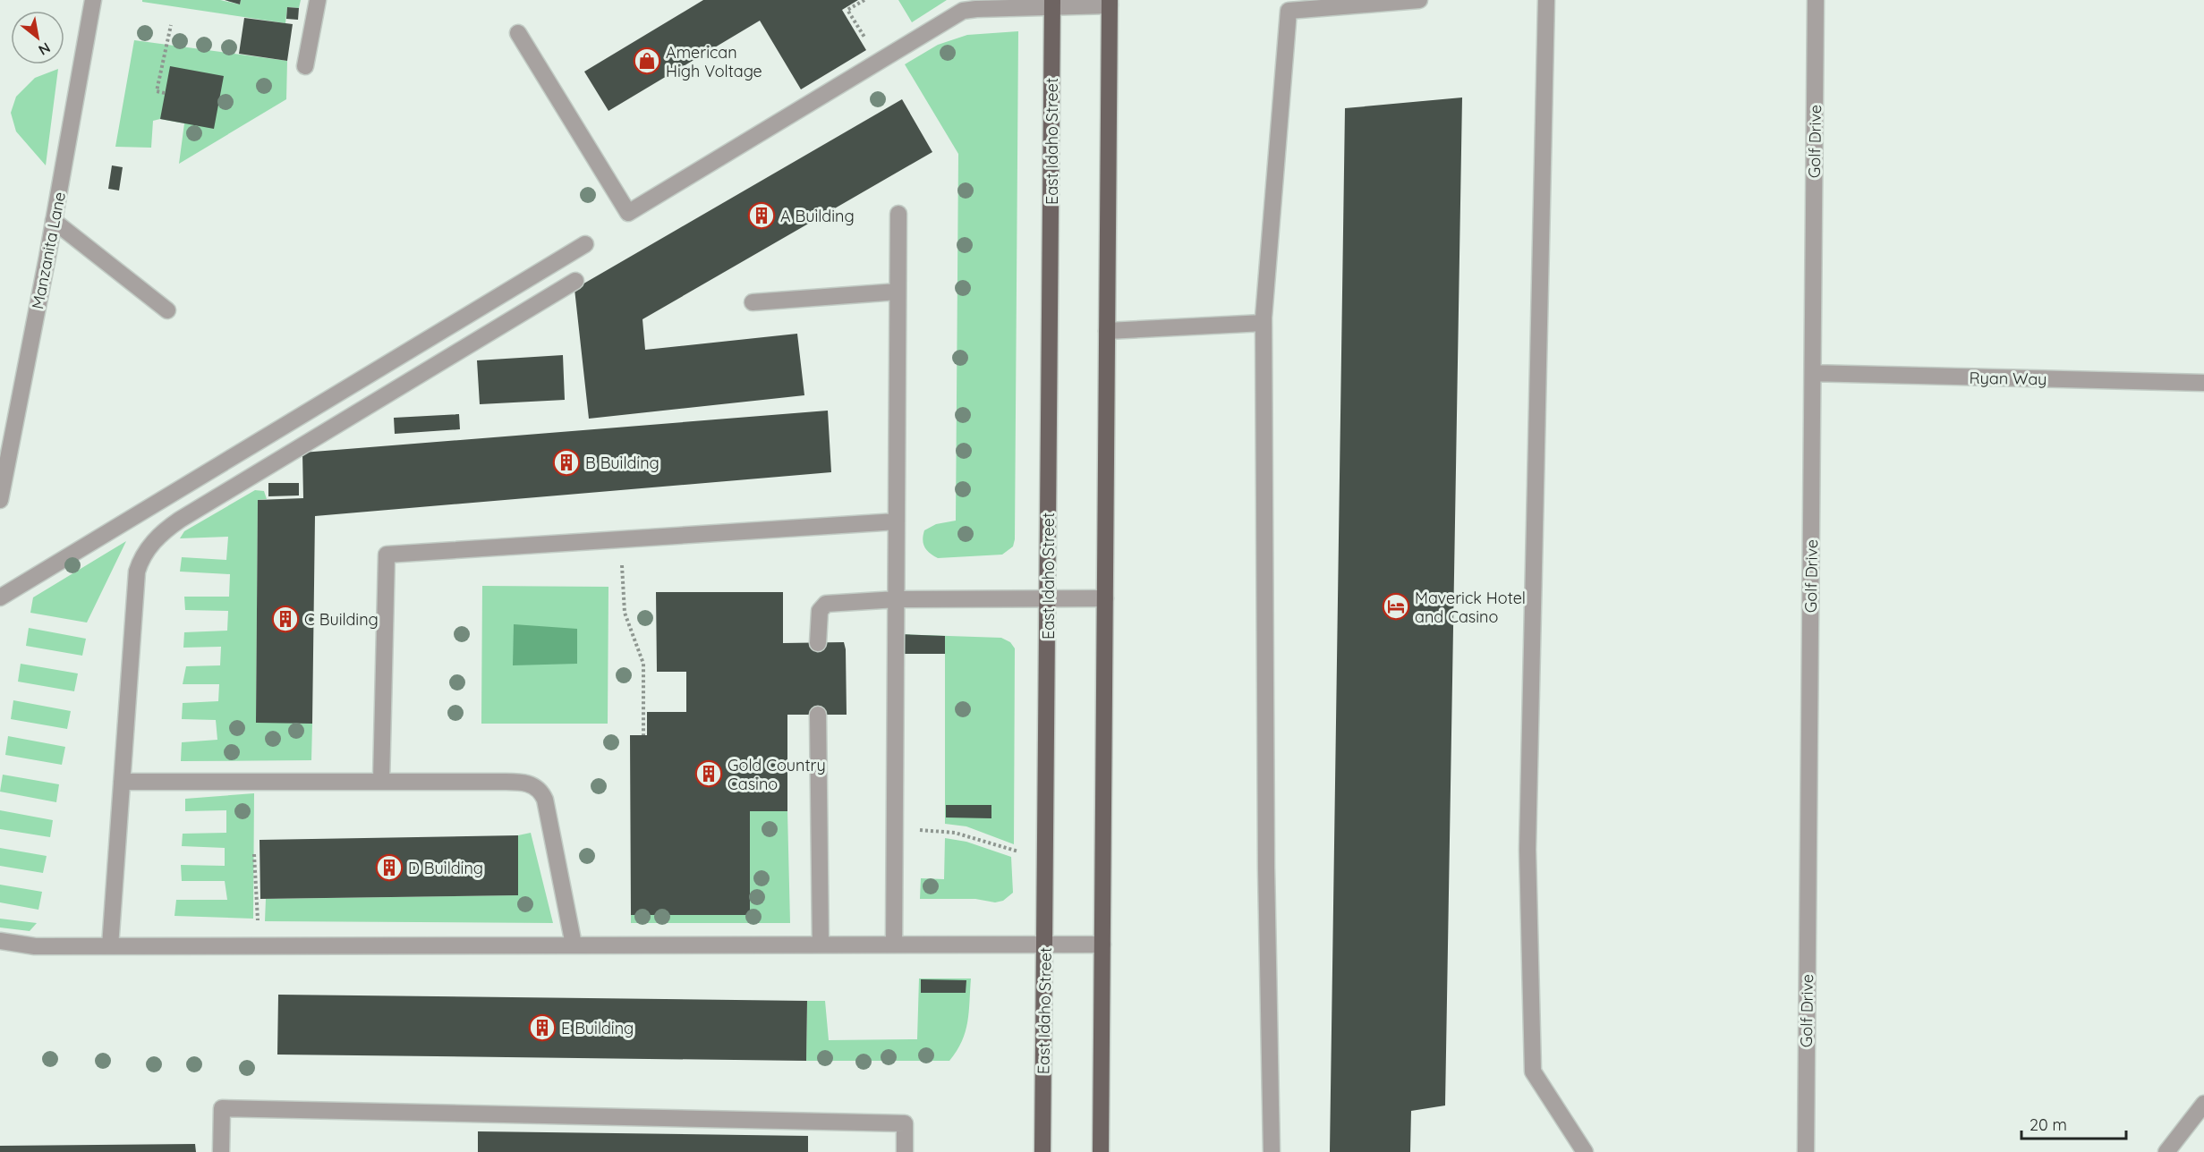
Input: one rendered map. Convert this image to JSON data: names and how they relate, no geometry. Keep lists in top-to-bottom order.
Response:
{
  "streets": {
    "main road": ["East Idaho Street"],
    "street": ["Golf Drive", "Manzanita Lane", "Ryan Way"]
  },
  "crossings": [
    ["Golf Drive", "Ryan Way"]
  ],
  "places": {
    "shop": ["American High Voltage"],
    "building": [
      "A Building",
      "B Building",
      "C Building",
      "Gold Country Casino",
      "D Building",
      "E Building"
    ],
    "hotel": ["Maverick Hotel and Casino"]
  },
  "scale_bar": "20 m",
  "north": "bottom right"
}
